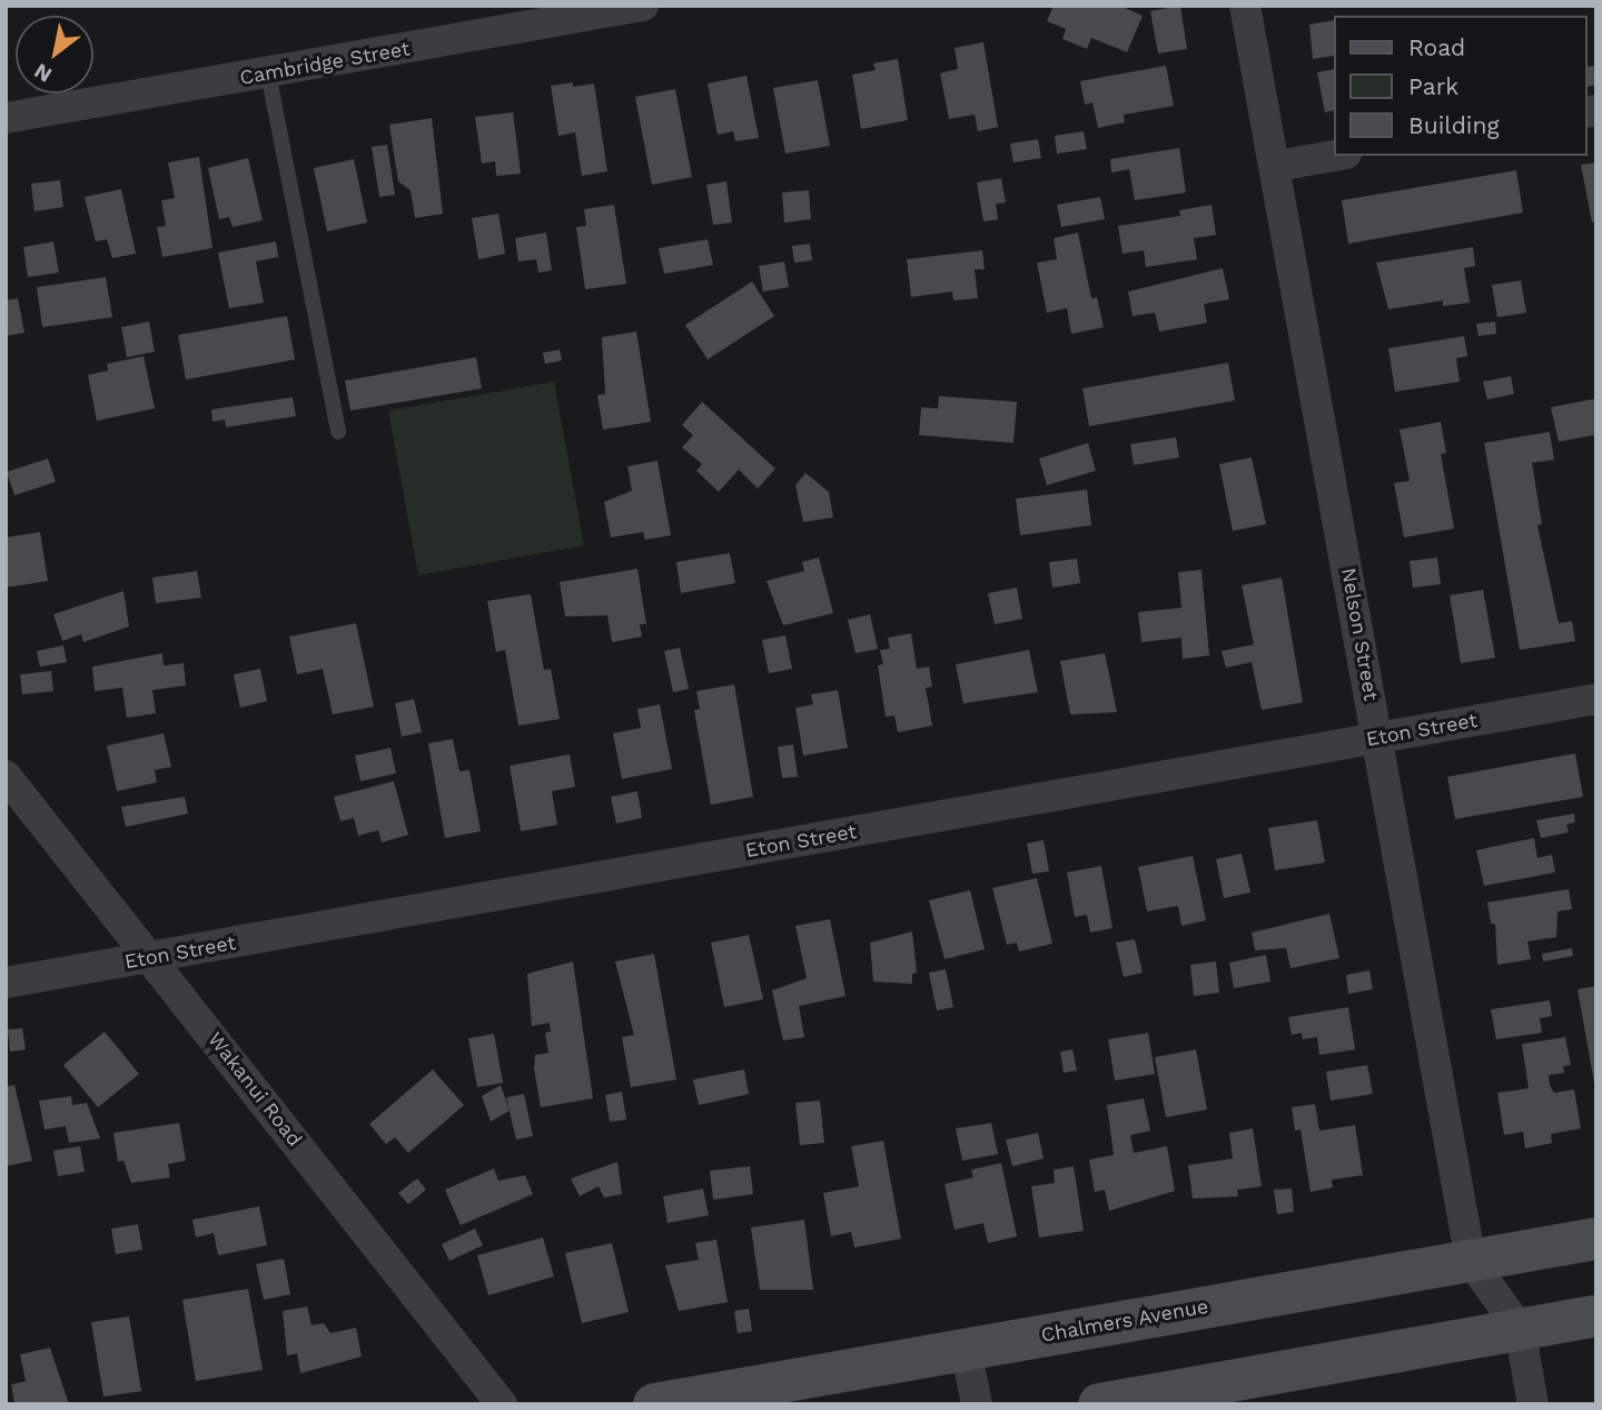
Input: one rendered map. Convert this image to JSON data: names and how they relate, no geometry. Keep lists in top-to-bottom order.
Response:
{
  "streets": {
    "street": [
      "Cambridge Street",
      "Nelson Street",
      "Eton Street",
      "Wakanui Road",
      "Chalmers Avenue"
    ]
  },
  "crossings": [
    ["Nelson Street", "Eton Street"],
    ["Nelson Street", "Chalmers Avenue"],
    ["Eton Street", "Wakanui Road"]
  ],
  "legend": ["Road", "Park", "Building"],
  "north": "bottom left"
}
